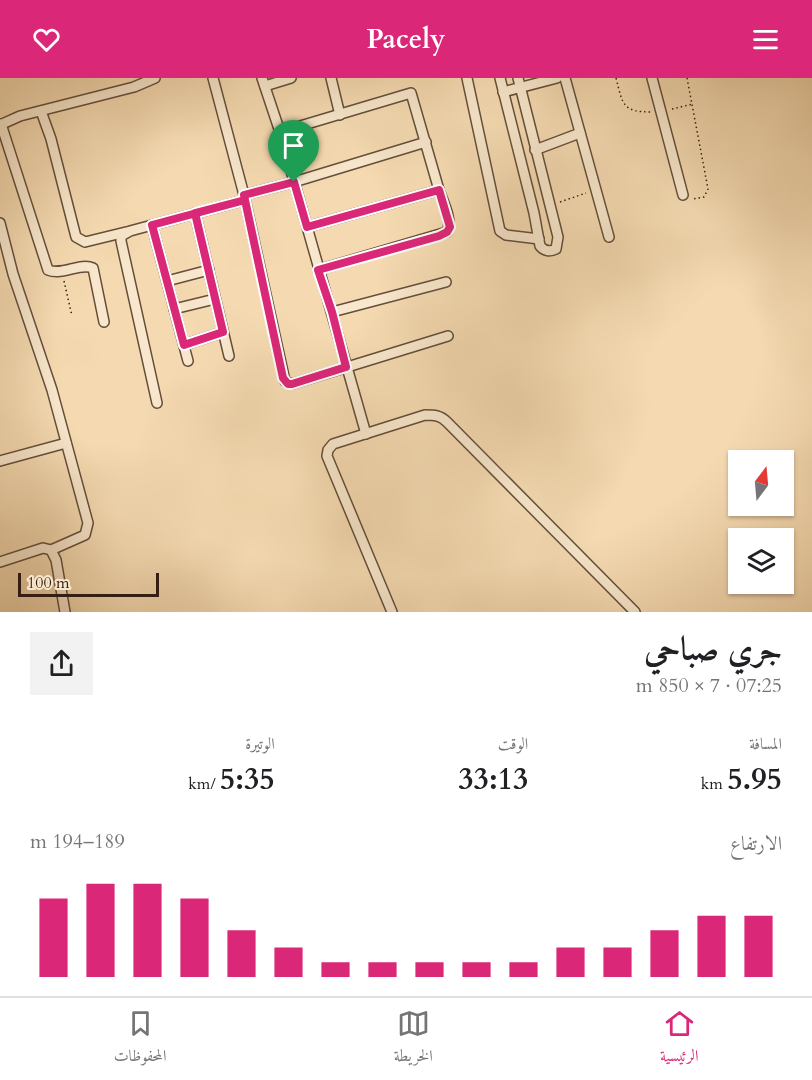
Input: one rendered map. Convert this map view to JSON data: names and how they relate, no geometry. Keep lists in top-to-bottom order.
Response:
{
  "scale_bar": "100 m",
  "north": "top",
  "page": {
    "header": "Pacely",
    "scale": "100 m",
    "heading": ["جري صباحي", "07:25 · 7 × 850 m"],
    "stats": [
      ["المسافة", "5.95 km"],
      ["الوقت", "33:13"],
      ["الوتيرة", "5:35 /km"]
    ],
    "chart": ["الارتفاع", "189–194 m"],
    "tabs": ["الرئيسية", "الخريطة", "المحفوظات"]
  }
}
